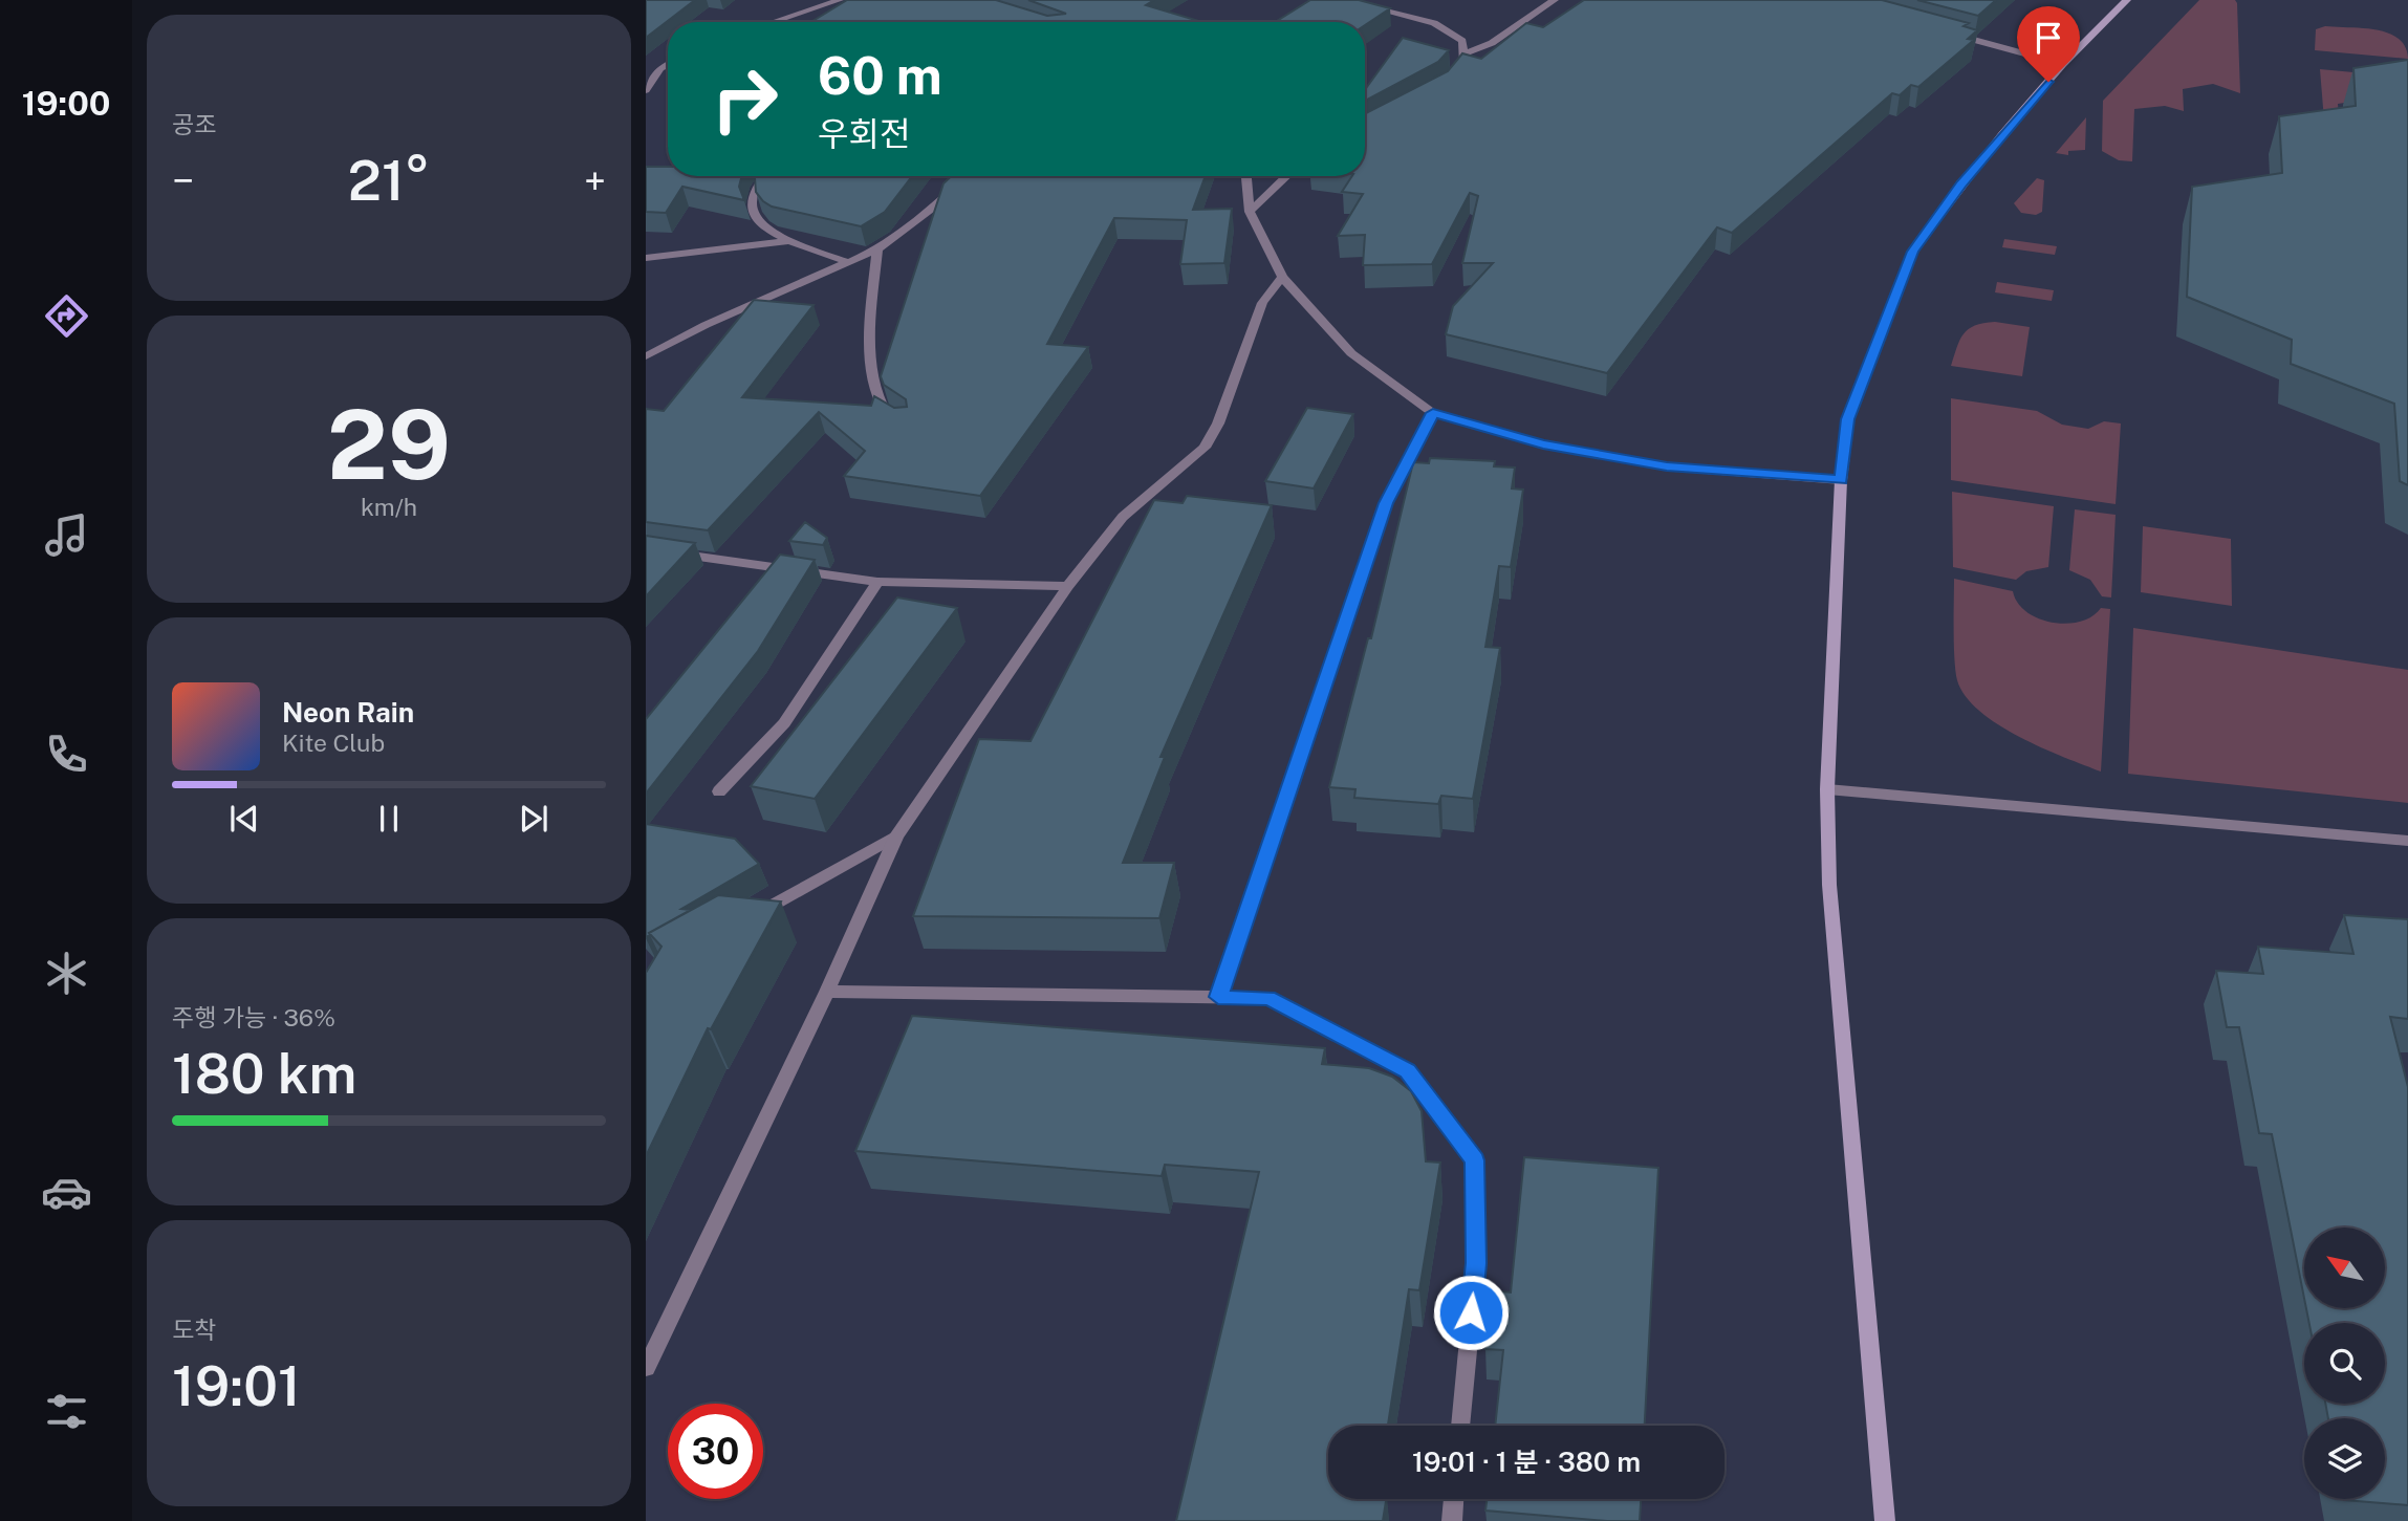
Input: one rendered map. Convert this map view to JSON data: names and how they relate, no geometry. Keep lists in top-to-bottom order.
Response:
{
  "north": "top left",
  "page": {
    "tabs": "19:00",
    "tile": [
      "공조",
      ["29", "km/h"],
      ["주행 가능 · 36%", "180 km"],
      ["도착", "19:01"]
    ],
    "turn": ["60 m", "우회전"],
    "heat": ["−", "21°", "+"],
    "song": ["Neon Rain", "Kite Club"],
    "limit": "30",
    "trip": "19:01 · 1 분 · 380 m"
  }
}
